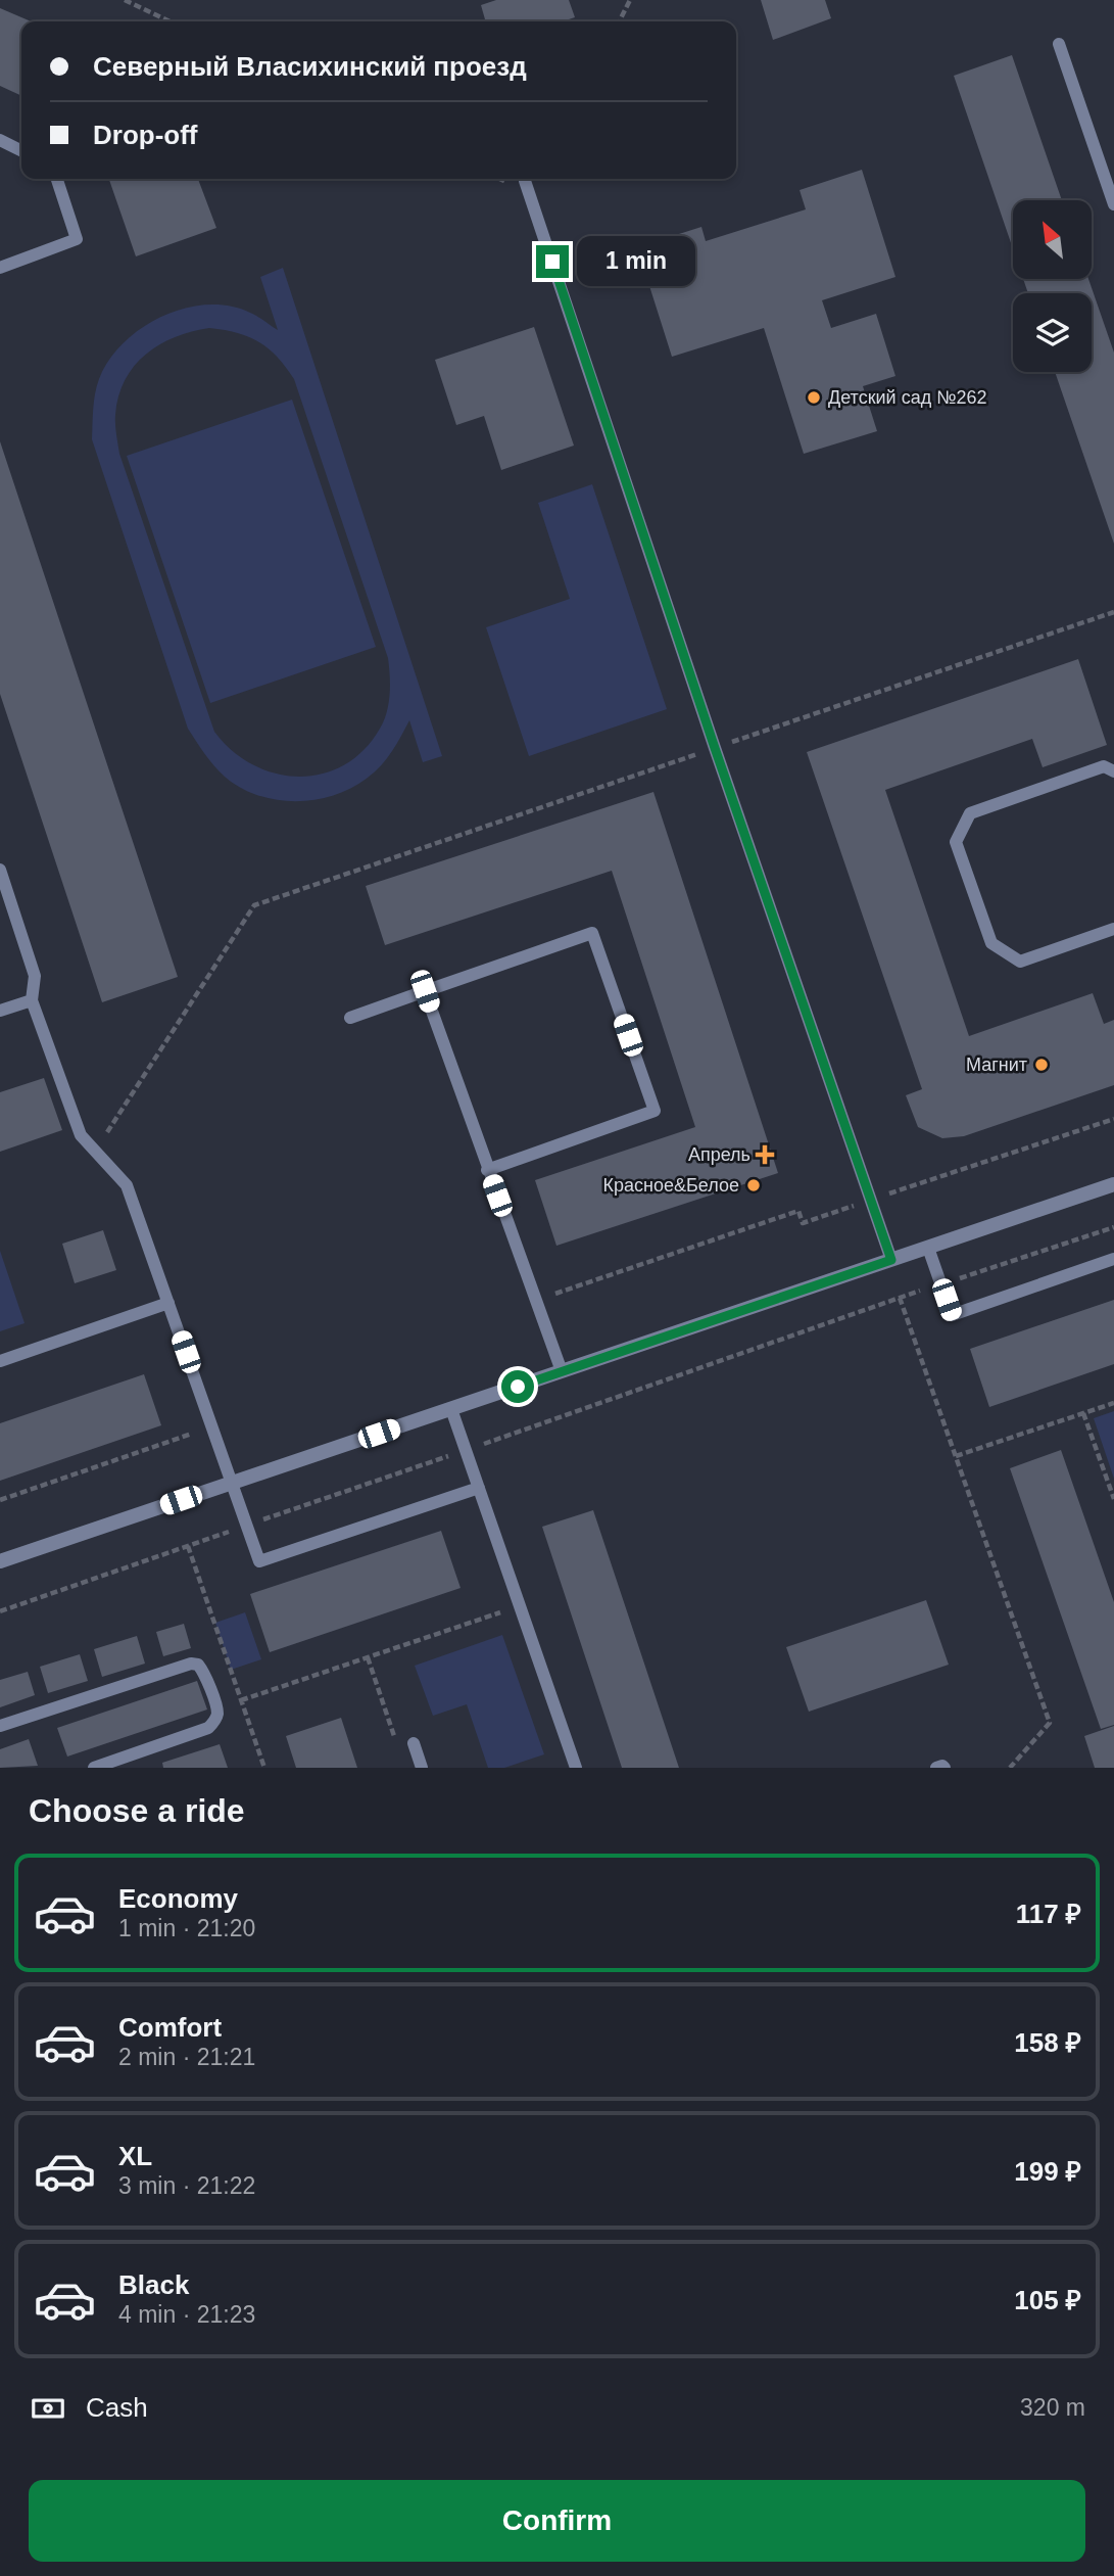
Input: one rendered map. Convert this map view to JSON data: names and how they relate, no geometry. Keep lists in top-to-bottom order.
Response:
{
  "places": {
    "other": ["Детский сад №262", "Магнит", "Красное&Белое"],
    "health": ["Апрель"]
  },
  "north": "top left",
  "page": {
    "banner": ["Северный Власихинский проезд", "Drop-off"],
    "bubble": "1 min",
    "heading": "Choose a ride",
    "list": [
      {
        "name": "Economy",
        "note": "1 min · 21:20",
        "value": "117 ₽"
      },
      {
        "name": "Comfort",
        "note": "2 min · 21:21",
        "value": "158 ₽"
      },
      {
        "name": "XL",
        "note": "3 min · 21:22",
        "value": "199 ₽"
      },
      {
        "name": "Black",
        "note": "4 min · 21:23",
        "value": "105 ₽"
      }
    ],
    "pay": ["Cash", "320 m"],
    "buttons": "Confirm"
  }
}
